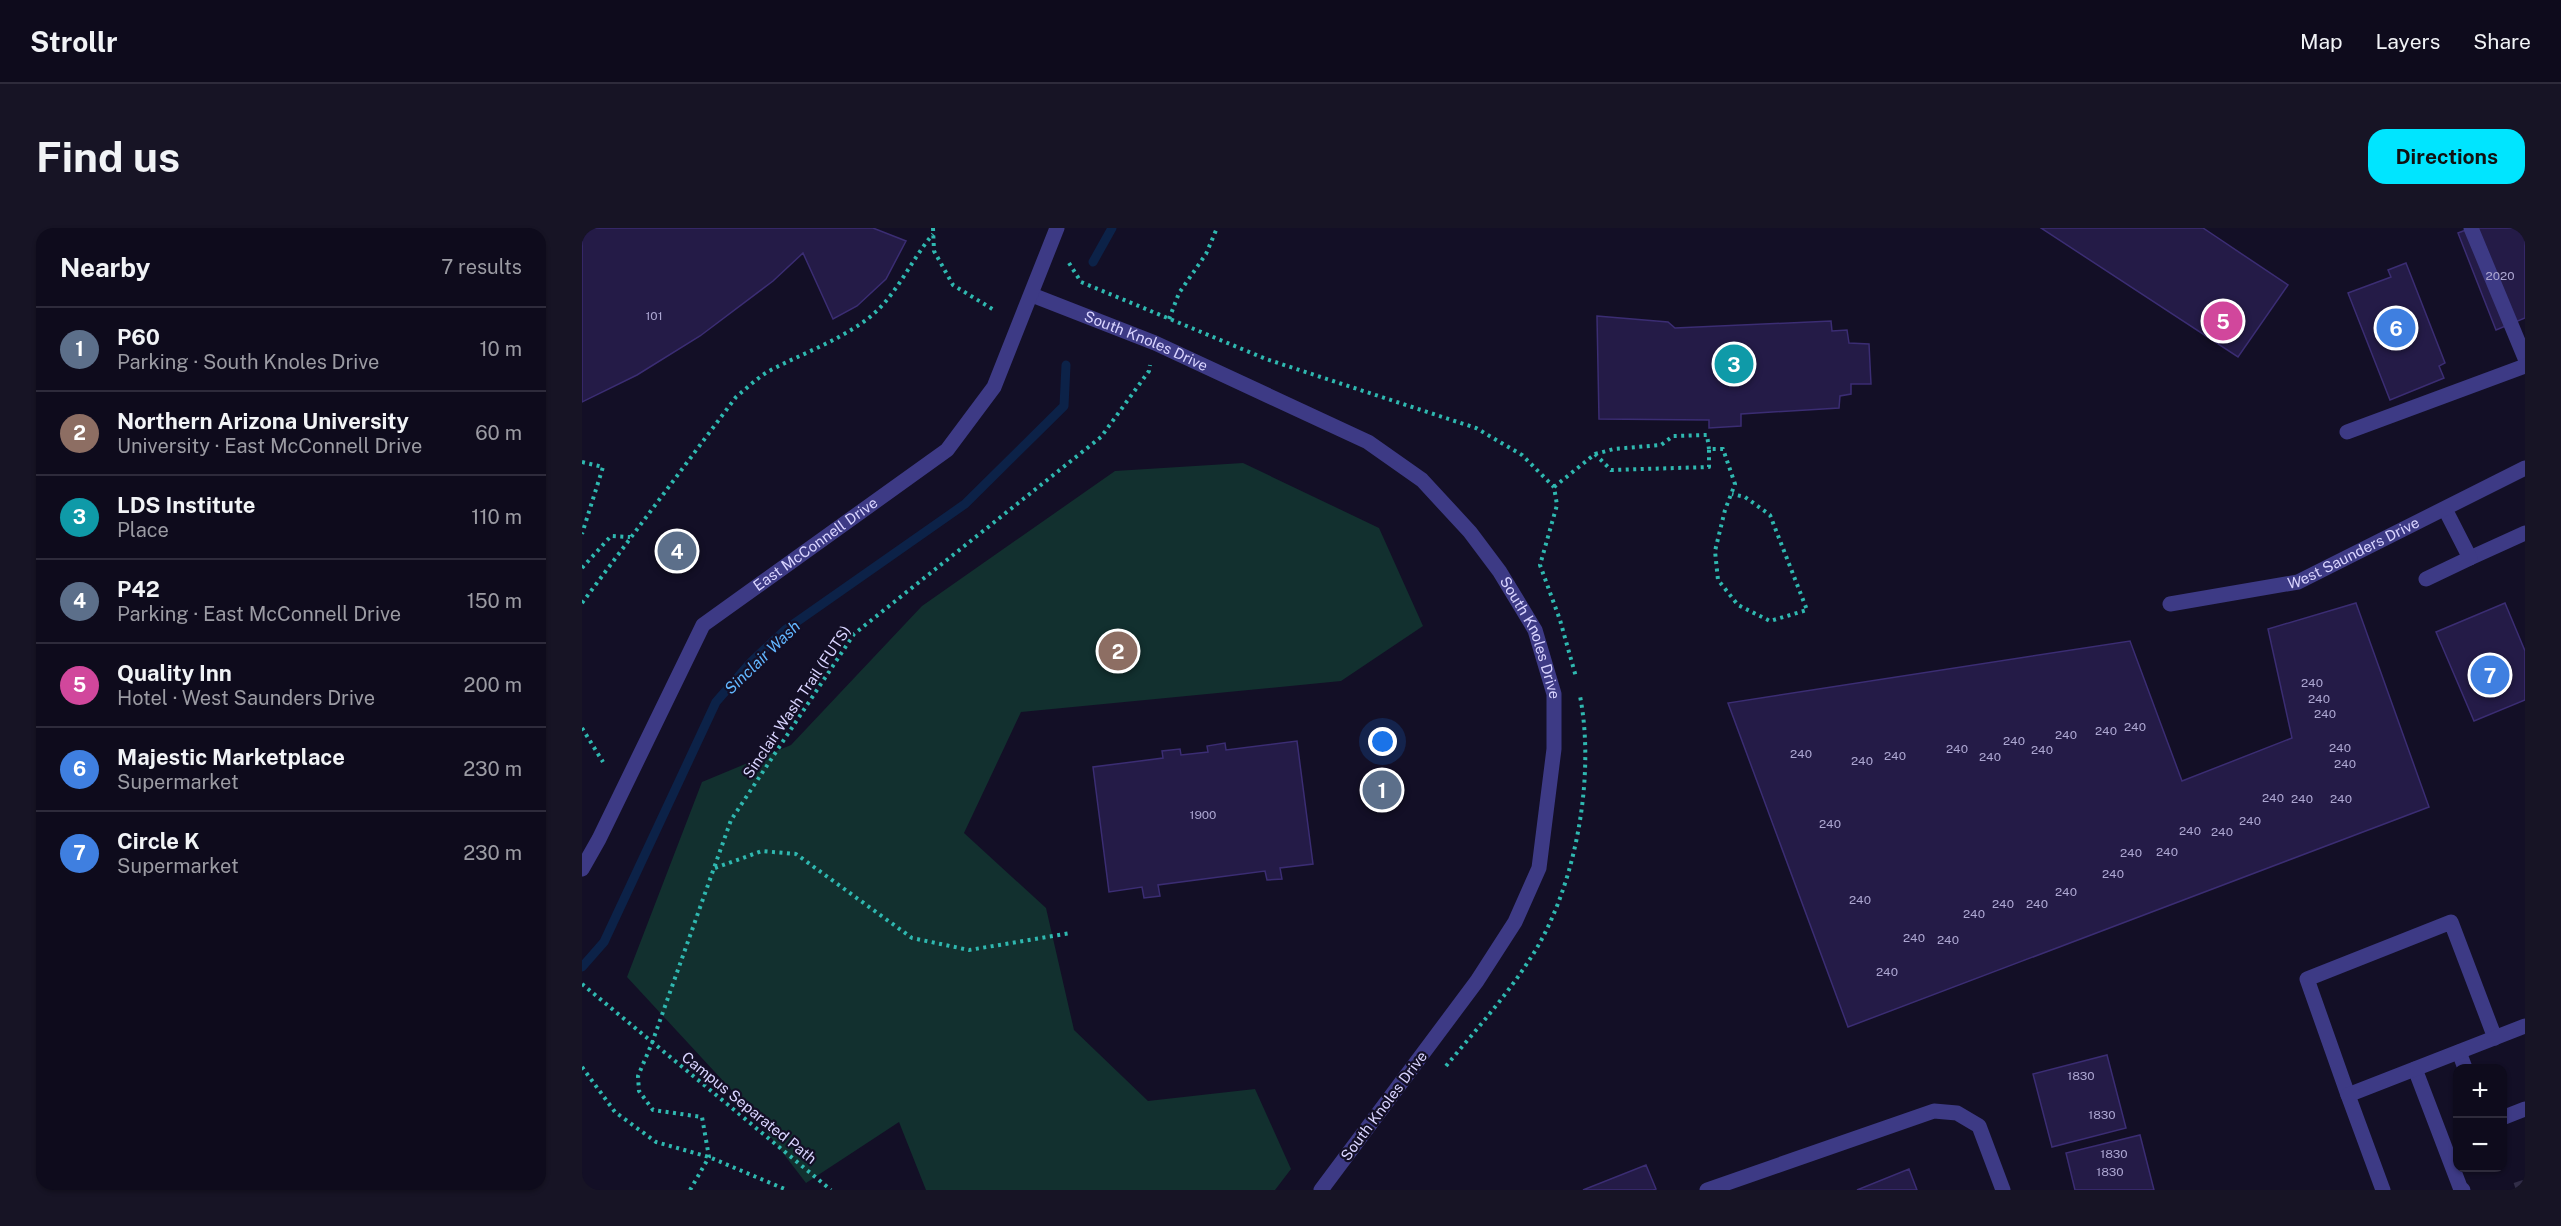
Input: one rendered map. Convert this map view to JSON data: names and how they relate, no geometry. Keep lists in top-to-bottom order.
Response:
{
  "streets": {
    "street": ["South Knoles Drive", "East McConnell Drive", "West Saunders Drive"],
    "path": ["Sinclair Wash Trail (FUTS)", "Campus Separated Path"]
  },
  "crossings": [
    ["South Knoles Drive", "East McConnell Drive"],
    ["South Knoles Drive", "Sinclair Wash Trail (FUTS)"],
    ["Sinclair Wash Trail (FUTS)", "Campus Separated Path"]
  ],
  "water": ["Sinclair Wash"],
  "house_numbers": [
    "2020",
    "101",
    "240",
    "240",
    "240",
    "240",
    "240",
    "240",
    "240",
    "240",
    "240",
    "240",
    "240",
    "240",
    "240",
    "240",
    "240",
    "240",
    "240",
    "240",
    "1900",
    "240",
    "240",
    "240",
    "240",
    "240",
    "240",
    "240",
    "240",
    "240",
    "240",
    "240",
    "240",
    "240",
    "240",
    "240",
    "1830",
    "1830",
    "1830",
    "1830"
  ],
  "page": {
    "header": "Strollr",
    "nav": ["Map", "Layers", "Share"],
    "buttons": "Directions",
    "title": "Find us",
    "heading": ["Nearby", "7 results"],
    "pins": [
      "5",
      "6",
      "3",
      "4",
      "2",
      "7",
      "1"
    ],
    "list": [
      {
        "mark": "1",
        "name": "P60",
        "note": "Parking · South Knoles Drive",
        "value": "10 m"
      },
      {
        "mark": "2",
        "name": "Northern Arizona University",
        "note": "University · East McConnell Drive",
        "value": "60 m"
      },
      {
        "mark": "3",
        "name": "LDS Institute",
        "note": "Place",
        "value": "110 m"
      },
      {
        "mark": "4",
        "name": "P42",
        "note": "Parking · East McConnell Drive",
        "value": "150 m"
      },
      {
        "mark": "5",
        "name": "Quality Inn",
        "note": "Hotel · West Saunders Drive",
        "value": "200 m"
      },
      {
        "mark": "6",
        "name": "Majestic Marketplace",
        "note": "Supermarket",
        "value": "230 m"
      },
      {
        "mark": "7",
        "name": "Circle K",
        "note": "Supermarket",
        "value": "230 m"
      }
    ],
    "map_buttons": ["+", "−"]
  }
}
